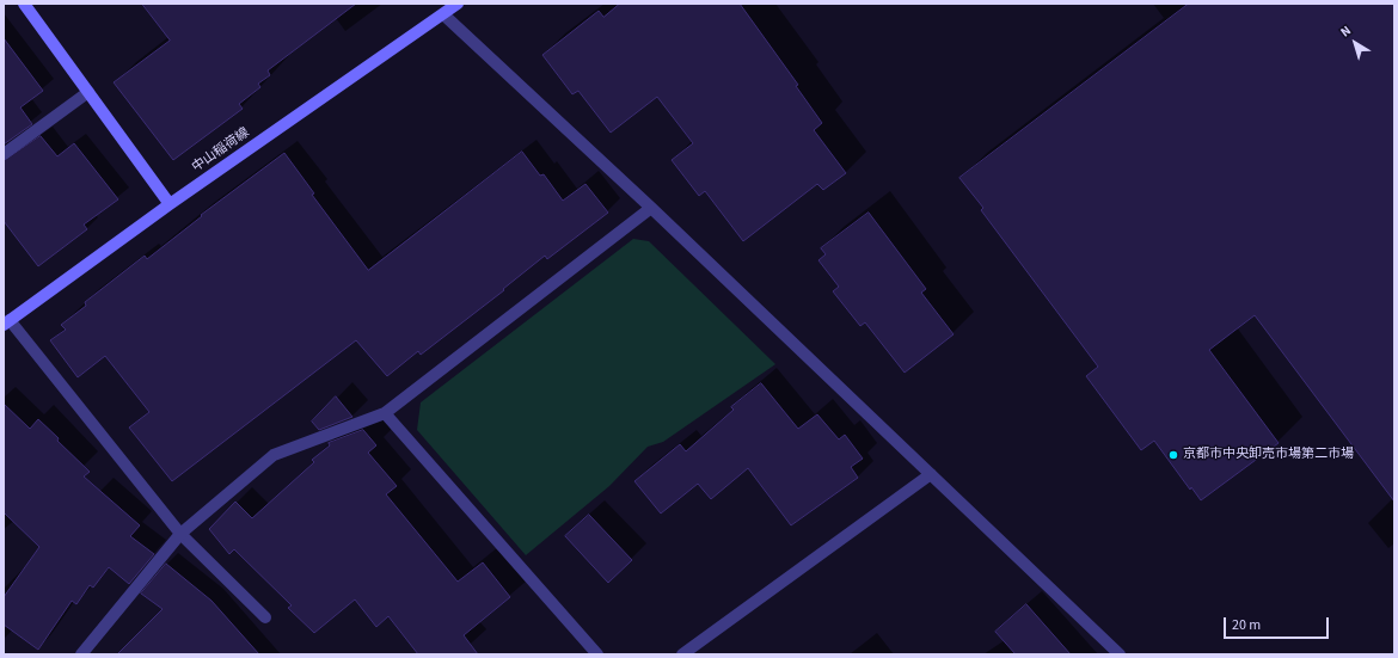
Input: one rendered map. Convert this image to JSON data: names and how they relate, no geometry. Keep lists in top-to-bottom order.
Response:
{
  "streets": {
    "main road": ["中山稲荷線"]
  },
  "places": ["京都市中央卸売市場第二市場"],
  "scale_bar": "20 m",
  "north": "top left"
}
